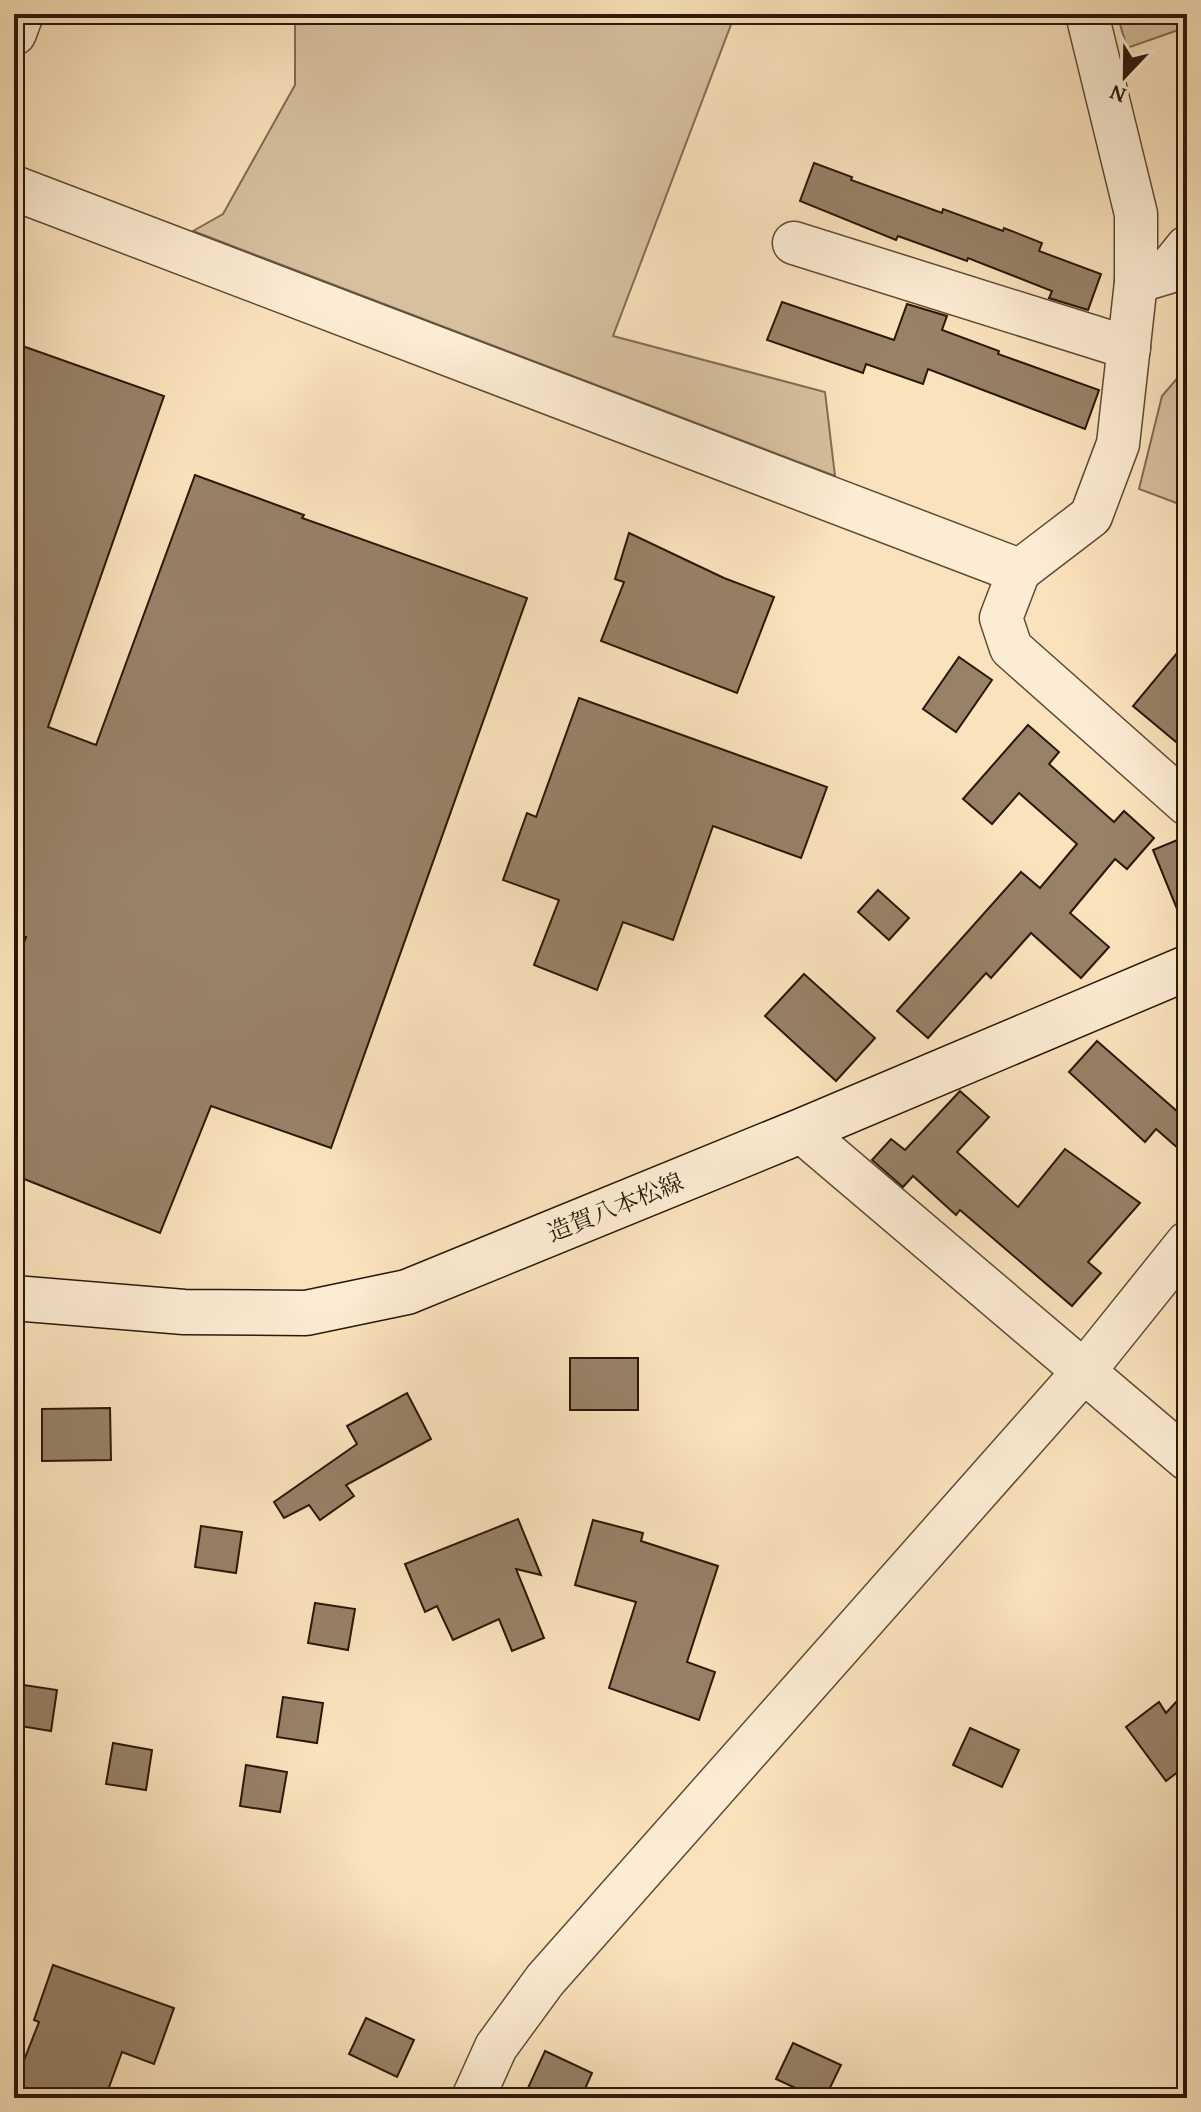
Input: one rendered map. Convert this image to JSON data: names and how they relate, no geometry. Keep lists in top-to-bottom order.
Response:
{
  "streets": {
    "main road": ["造賀八本松線"]
  },
  "north": "bottom"
}
